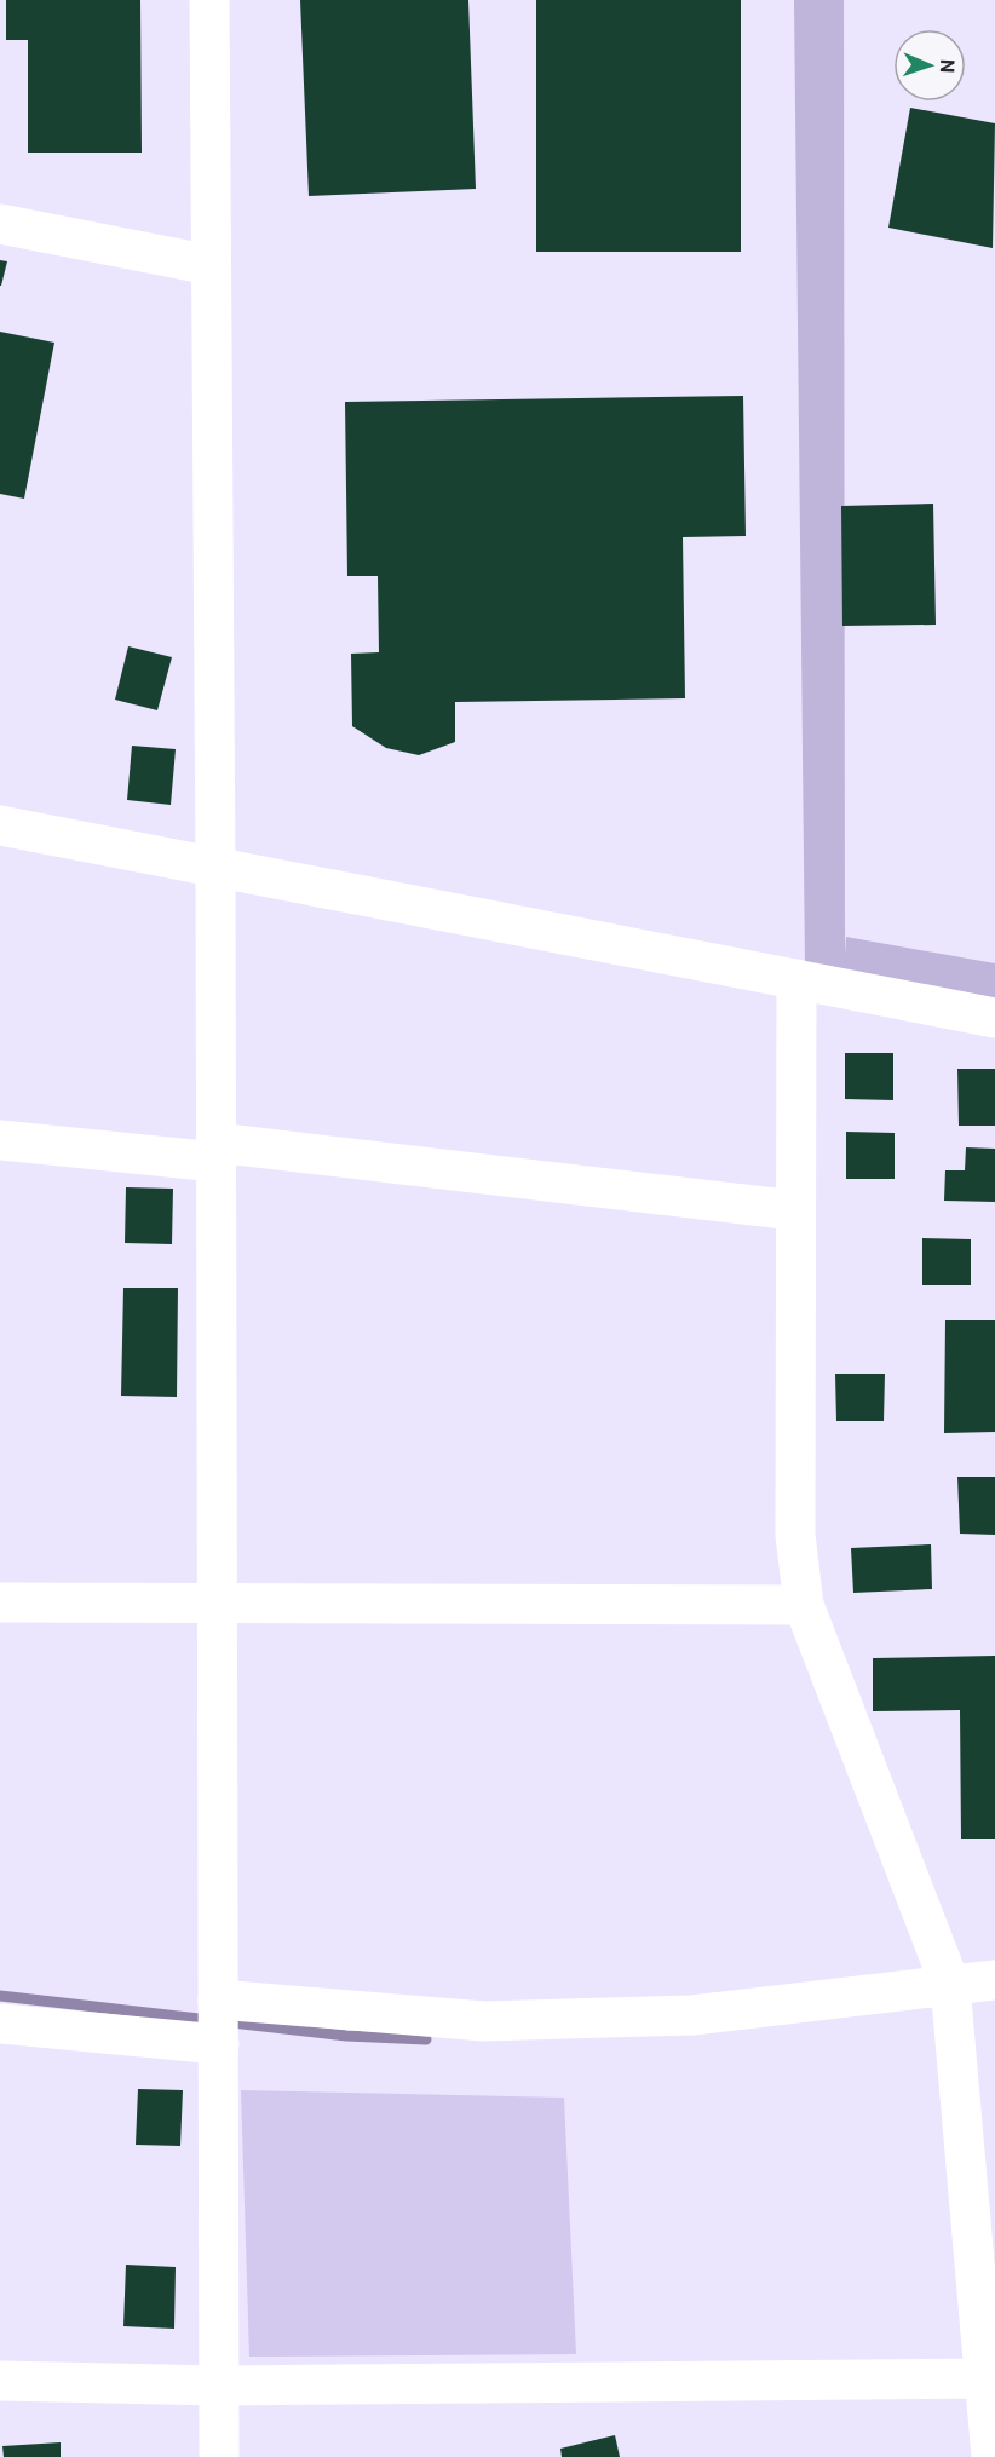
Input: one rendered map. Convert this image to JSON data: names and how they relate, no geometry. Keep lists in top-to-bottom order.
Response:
{
  "north": "right"
}
